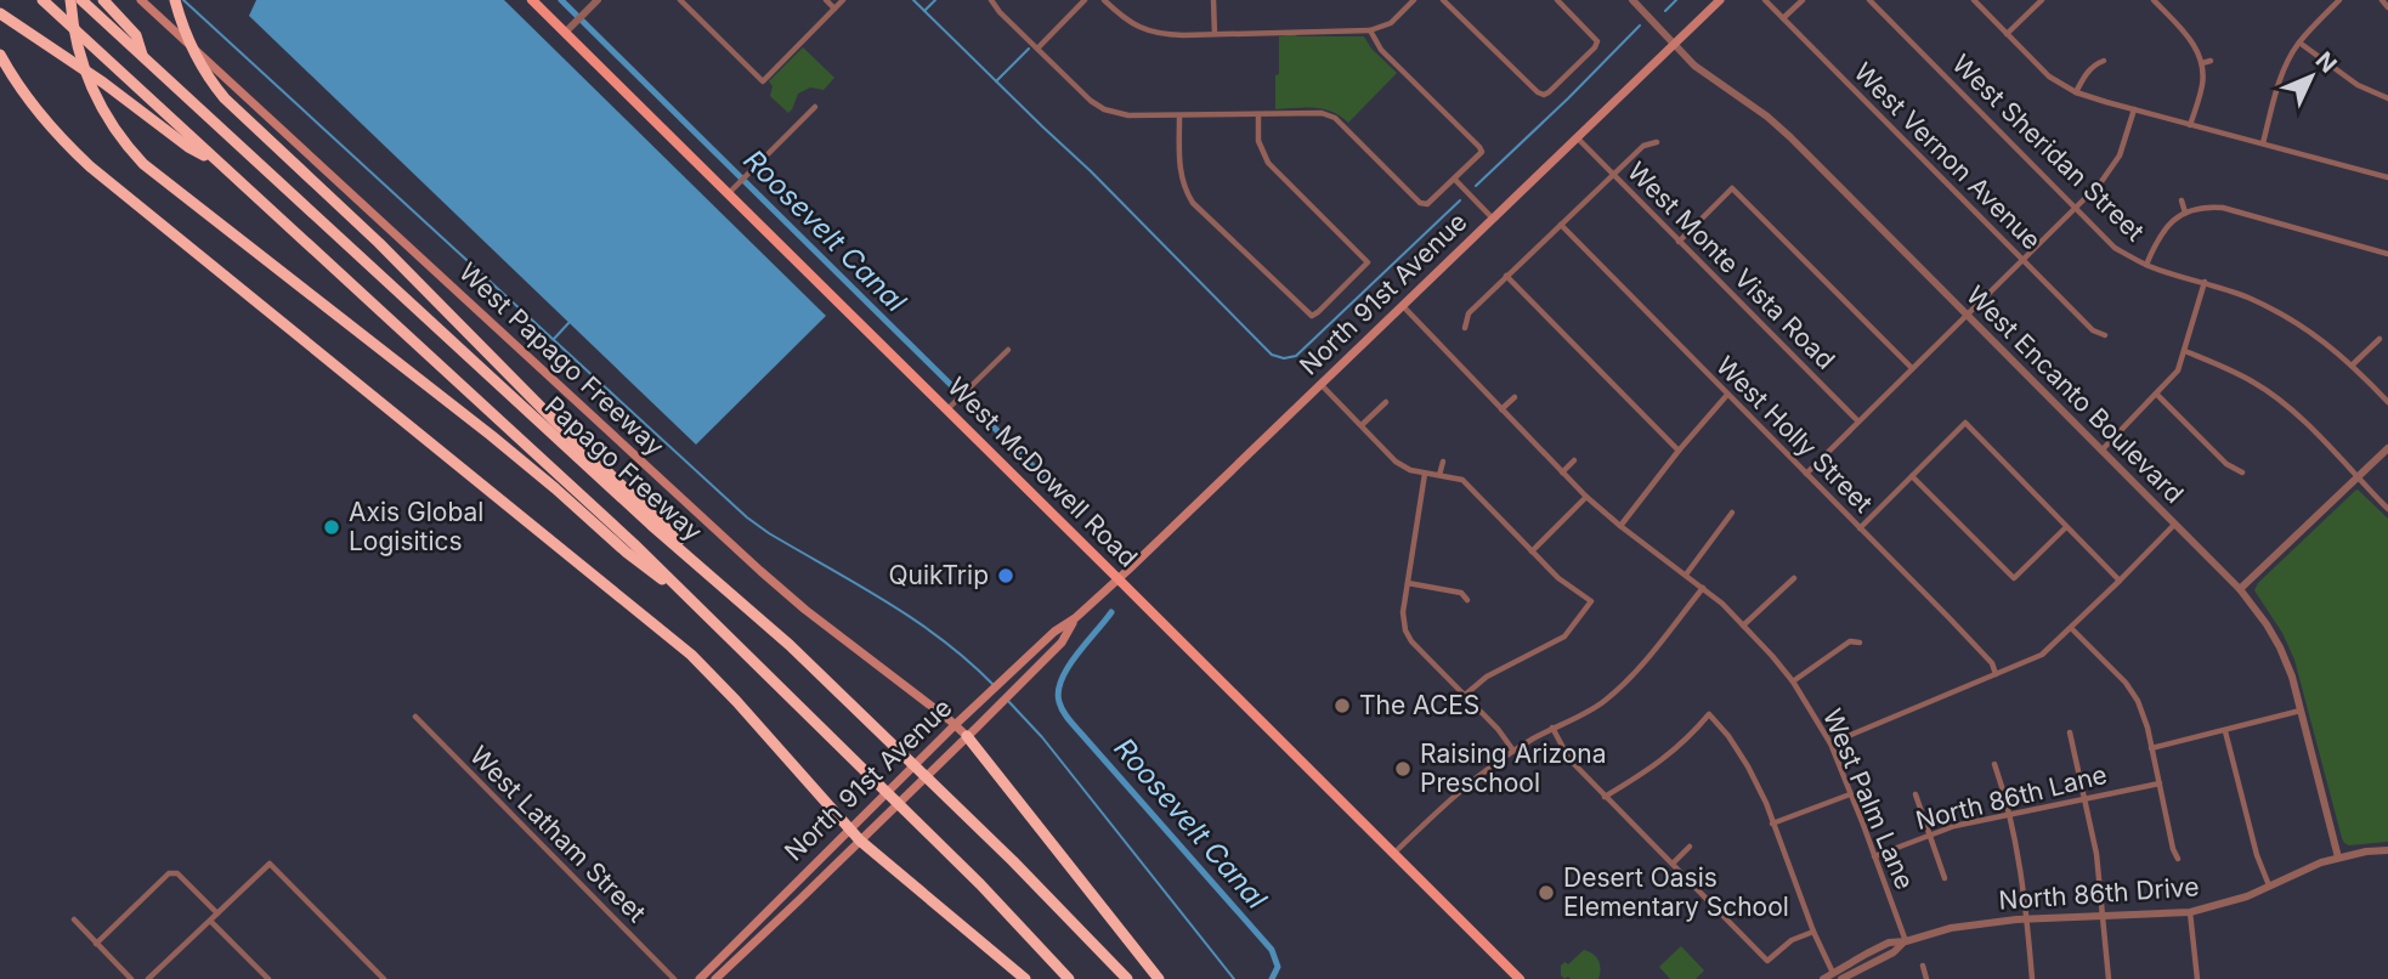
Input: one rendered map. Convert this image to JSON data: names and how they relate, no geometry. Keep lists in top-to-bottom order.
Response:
{
  "streets": {
    "highway": ["Papago Freeway"],
    "main road": ["North 91st Avenue", "West Papago Freeway", "West McDowell Road"],
    "street": [
      "West Sheridan Street",
      "West Vernon Avenue",
      "West Monte Vista Road",
      "West Encanto Boulevard",
      "West Holly Street",
      "North 86th Lane",
      "West Palm Lane",
      "West Latham Street",
      "North 86th Drive"
    ]
  },
  "crossings": [
    ["West Monte Vista Road", "North 91st Avenue"],
    ["North 91st Avenue", "West Papago Freeway"],
    ["North 91st Avenue", "West Encanto Boulevard"],
    ["North 91st Avenue", "West McDowell Road"],
    ["North 91st Avenue", "West Palm Lane"],
    ["West Encanto Boulevard", "North 86th Drive"],
    ["North 86th Lane", "West Palm Lane"],
    ["West Palm Lane", "North 86th Drive"]
  ],
  "water": ["Roosevelt Canal"],
  "places": [
    "Axis Global Logisitics",
    "QuikTrip",
    "The ACES",
    "Raising Arizona Preschool",
    "Desert Oasis Elementary School"
  ],
  "north": "top right"
}
